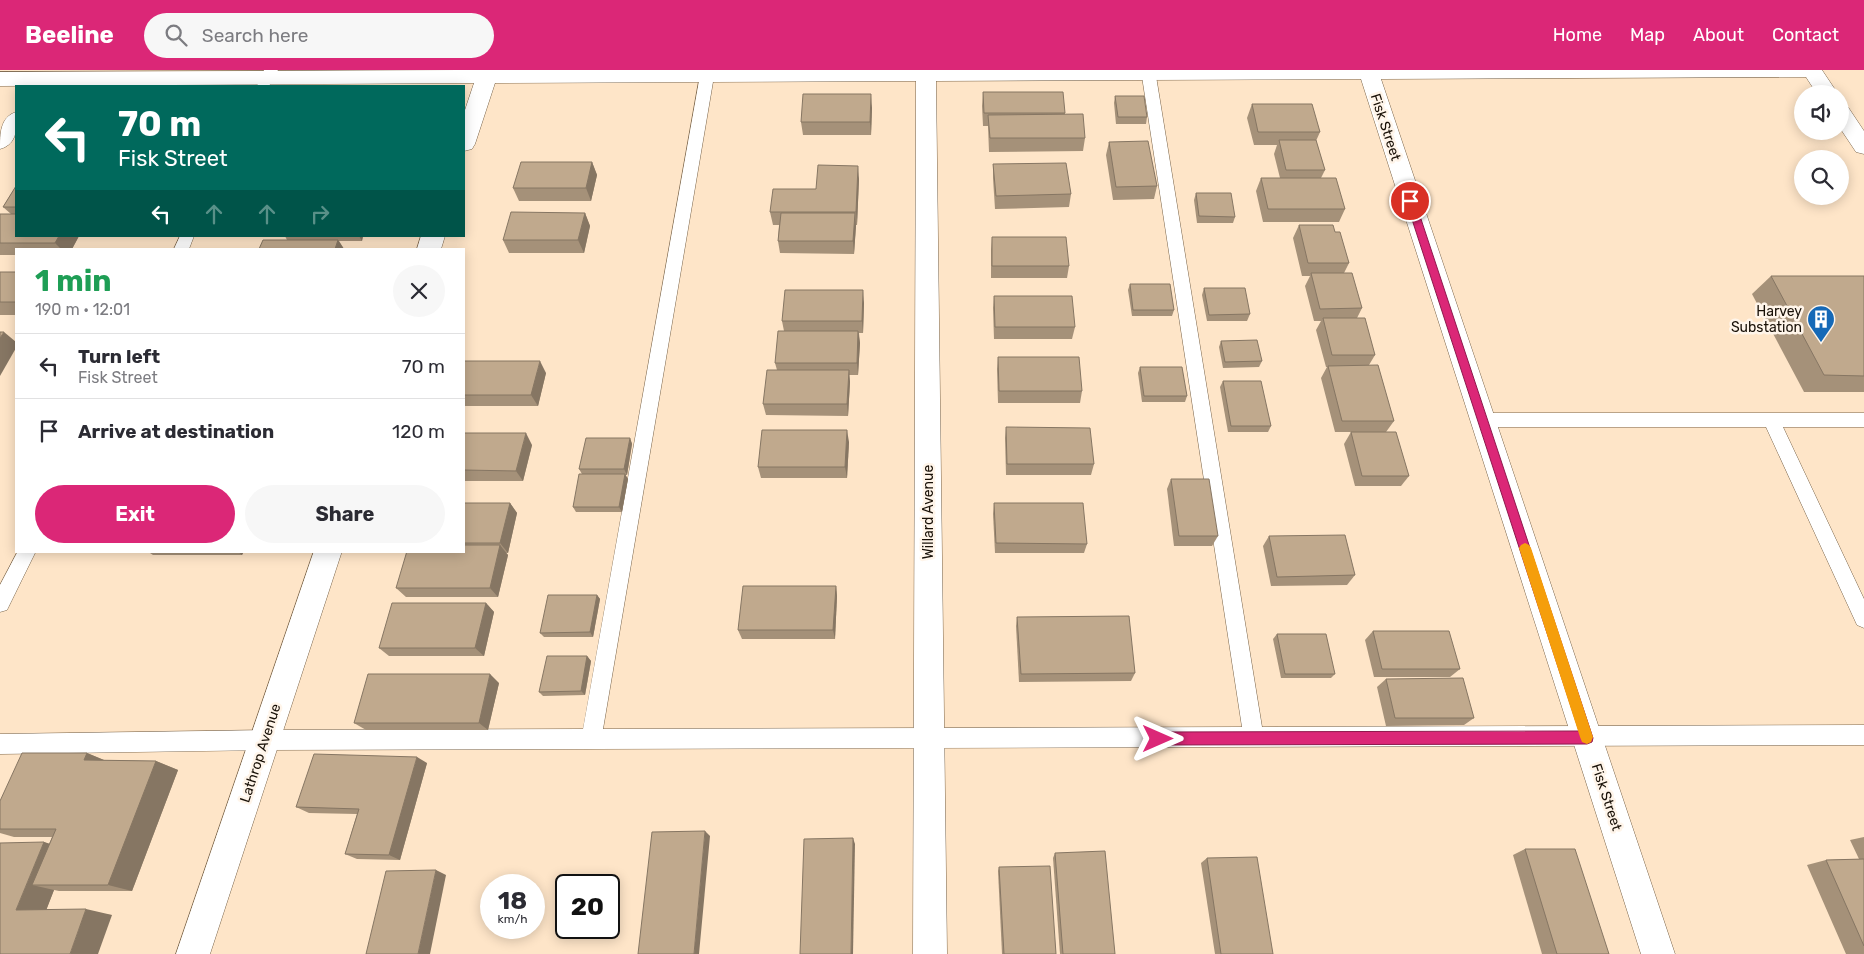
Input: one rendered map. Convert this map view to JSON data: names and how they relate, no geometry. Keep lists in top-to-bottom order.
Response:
{
  "streets": {
    "street": ["Fisk Street", "Willard Avenue", "Lathrop Avenue"]
  },
  "places": {
    "building": ["Harvey Substation"]
  },
  "page": {
    "header": "Beeline",
    "search": "Search here",
    "nav": [
      "Home",
      "Map",
      "About",
      "Contact"
    ],
    "turn": ["70 m", "Fisk Street"],
    "heading": ["1 min", "190 m · 12:01"],
    "list": [
      {
        "name": "Turn left",
        "note": "Fisk Street",
        "value": "70 m"
      },
      {
        "name": "Arrive at destination",
        "value": "120 m"
      }
    ],
    "buttons": ["Exit", "Share"],
    "speed": "18 km/h",
    "limit": "20"
  }
}
